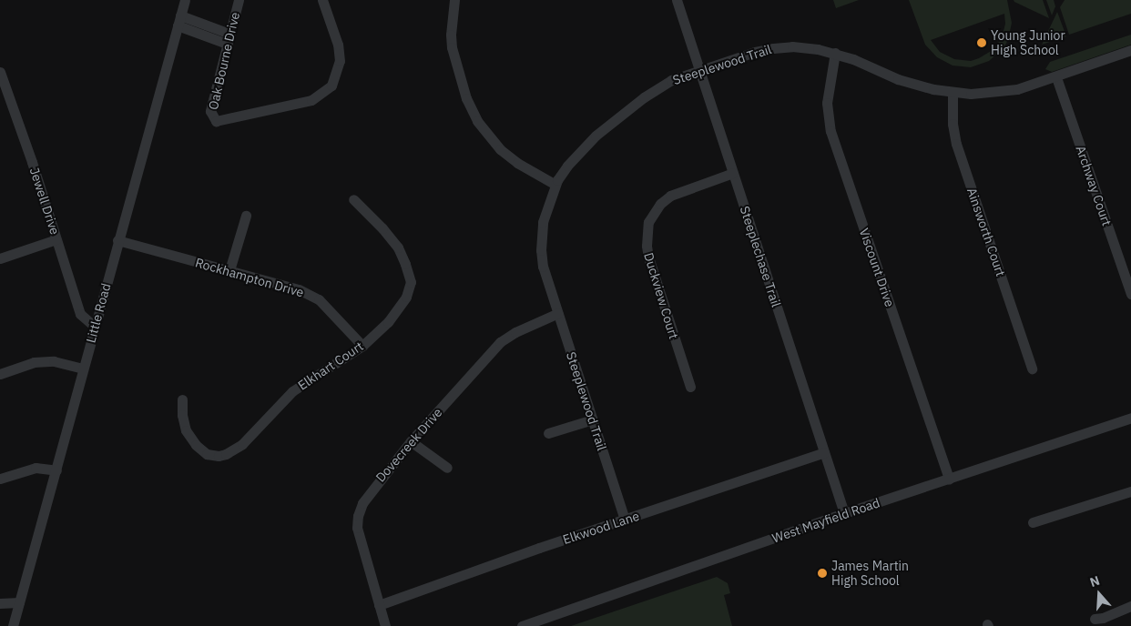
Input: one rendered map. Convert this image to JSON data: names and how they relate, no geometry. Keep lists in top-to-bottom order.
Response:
{
  "streets": {
    "street": [
      "Oak Bourne Drive",
      "Steeplewood Trail",
      "Archway Court",
      "Jewell Drive",
      "Ainsworth Court",
      "Steeplechase Trail",
      "Viscount Drive",
      "Rockhampton Drive",
      "Duckview Court",
      "Little Road",
      "Elkhart Court",
      "Dovecreek Drive",
      "West Mayfield Road",
      "Elkwood Lane"
    ]
  },
  "crossings": [
    ["Steeplewood Trail", "Archway Court"],
    ["Steeplewood Trail", "Ainsworth Court"],
    ["Steeplewood Trail", "Steeplechase Trail"],
    ["Steeplewood Trail", "Viscount Drive"],
    ["Steeplewood Trail", "Dovecreek Drive"],
    ["Steeplewood Trail", "Elkwood Lane"],
    ["Jewell Drive", "Little Road"],
    ["Steeplechase Trail", "Duckview Court"],
    ["Steeplechase Trail", "West Mayfield Road"],
    ["Steeplechase Trail", "Elkwood Lane"],
    ["Viscount Drive", "West Mayfield Road"],
    ["Rockhampton Drive", "Little Road"],
    ["Rockhampton Drive", "Elkhart Court"],
    ["Dovecreek Drive", "Elkwood Lane"]
  ],
  "places": ["Young Junior High School", "James Martin High School"],
  "north": "top"
}
